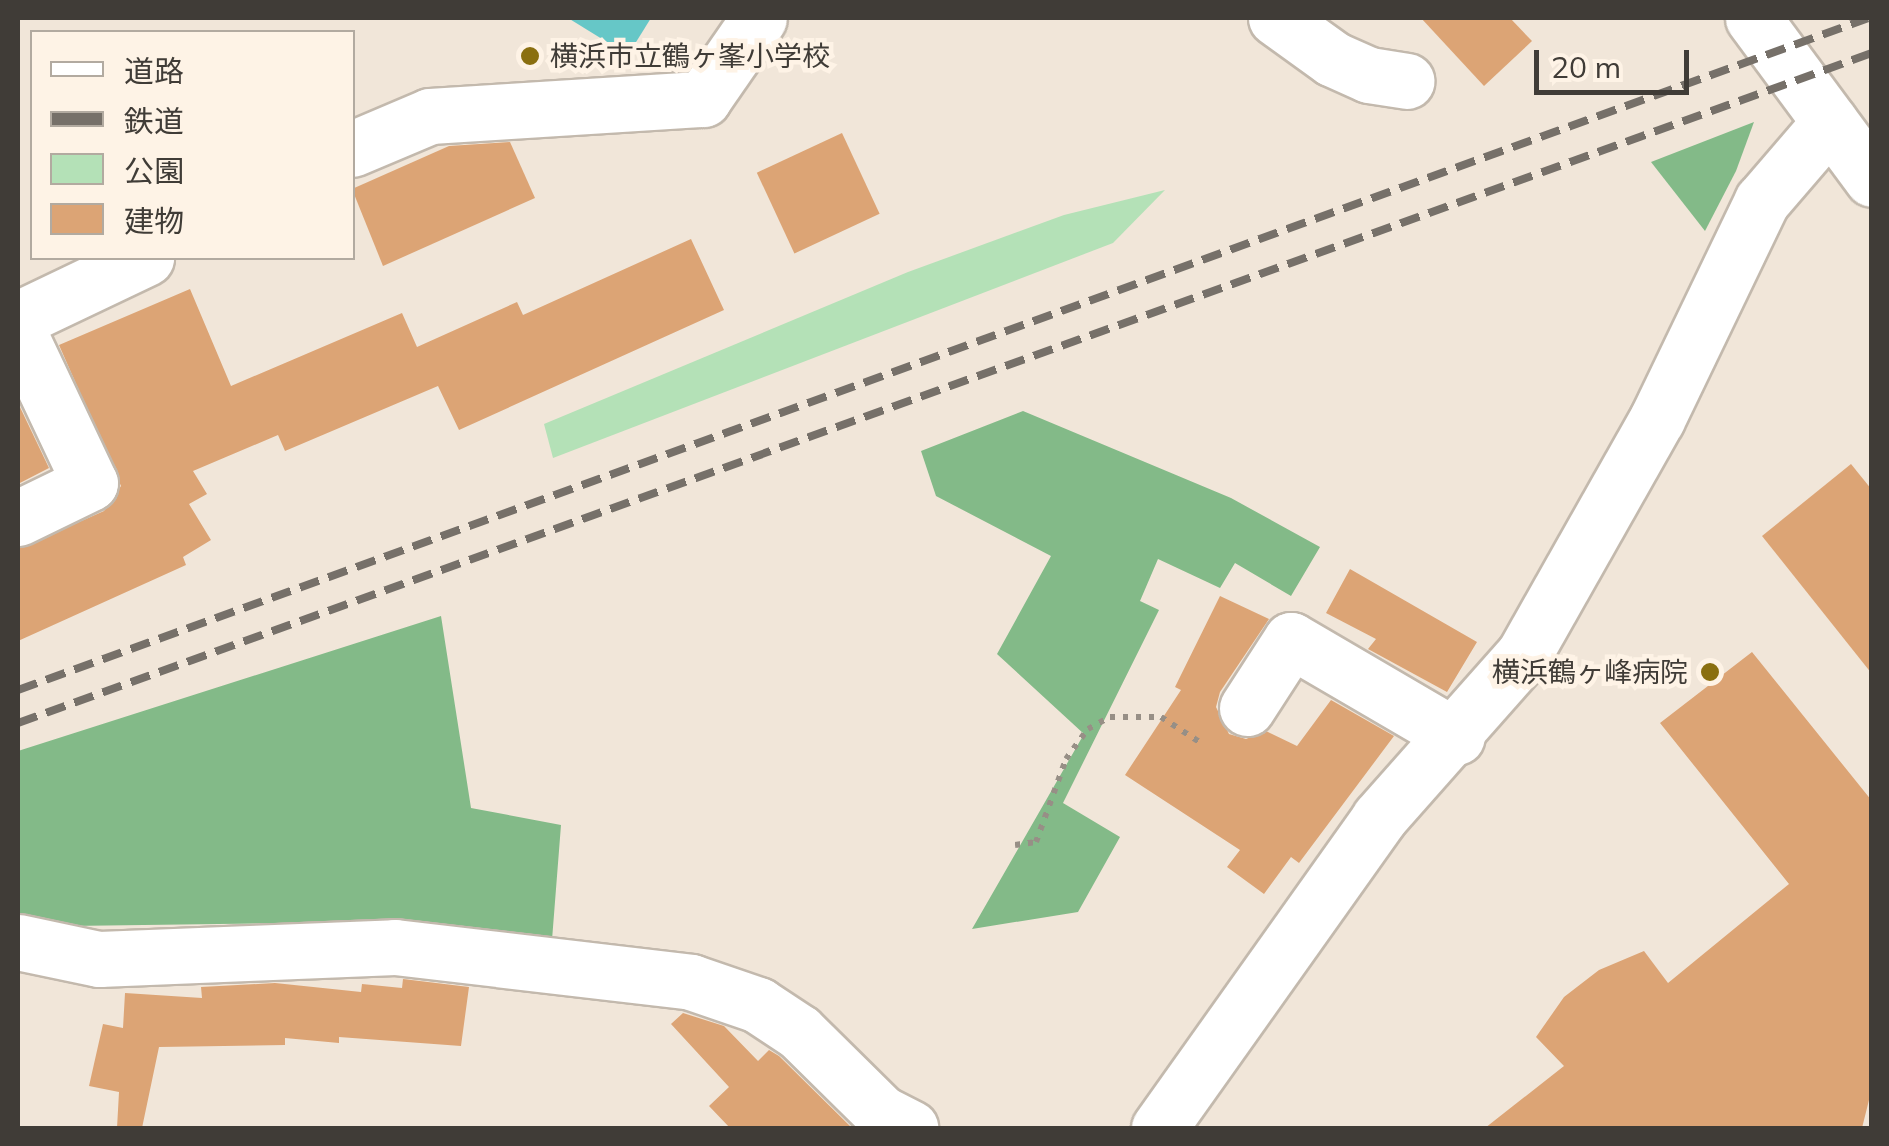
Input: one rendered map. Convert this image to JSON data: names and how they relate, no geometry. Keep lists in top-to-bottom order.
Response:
{
  "places": ["横浜市立鶴ヶ峯小学校", "横浜鶴ヶ峰病院"],
  "legend": [
    "道路",
    "鉄道",
    "公園",
    "建物"
  ],
  "scale_bar": "20 m"
}
